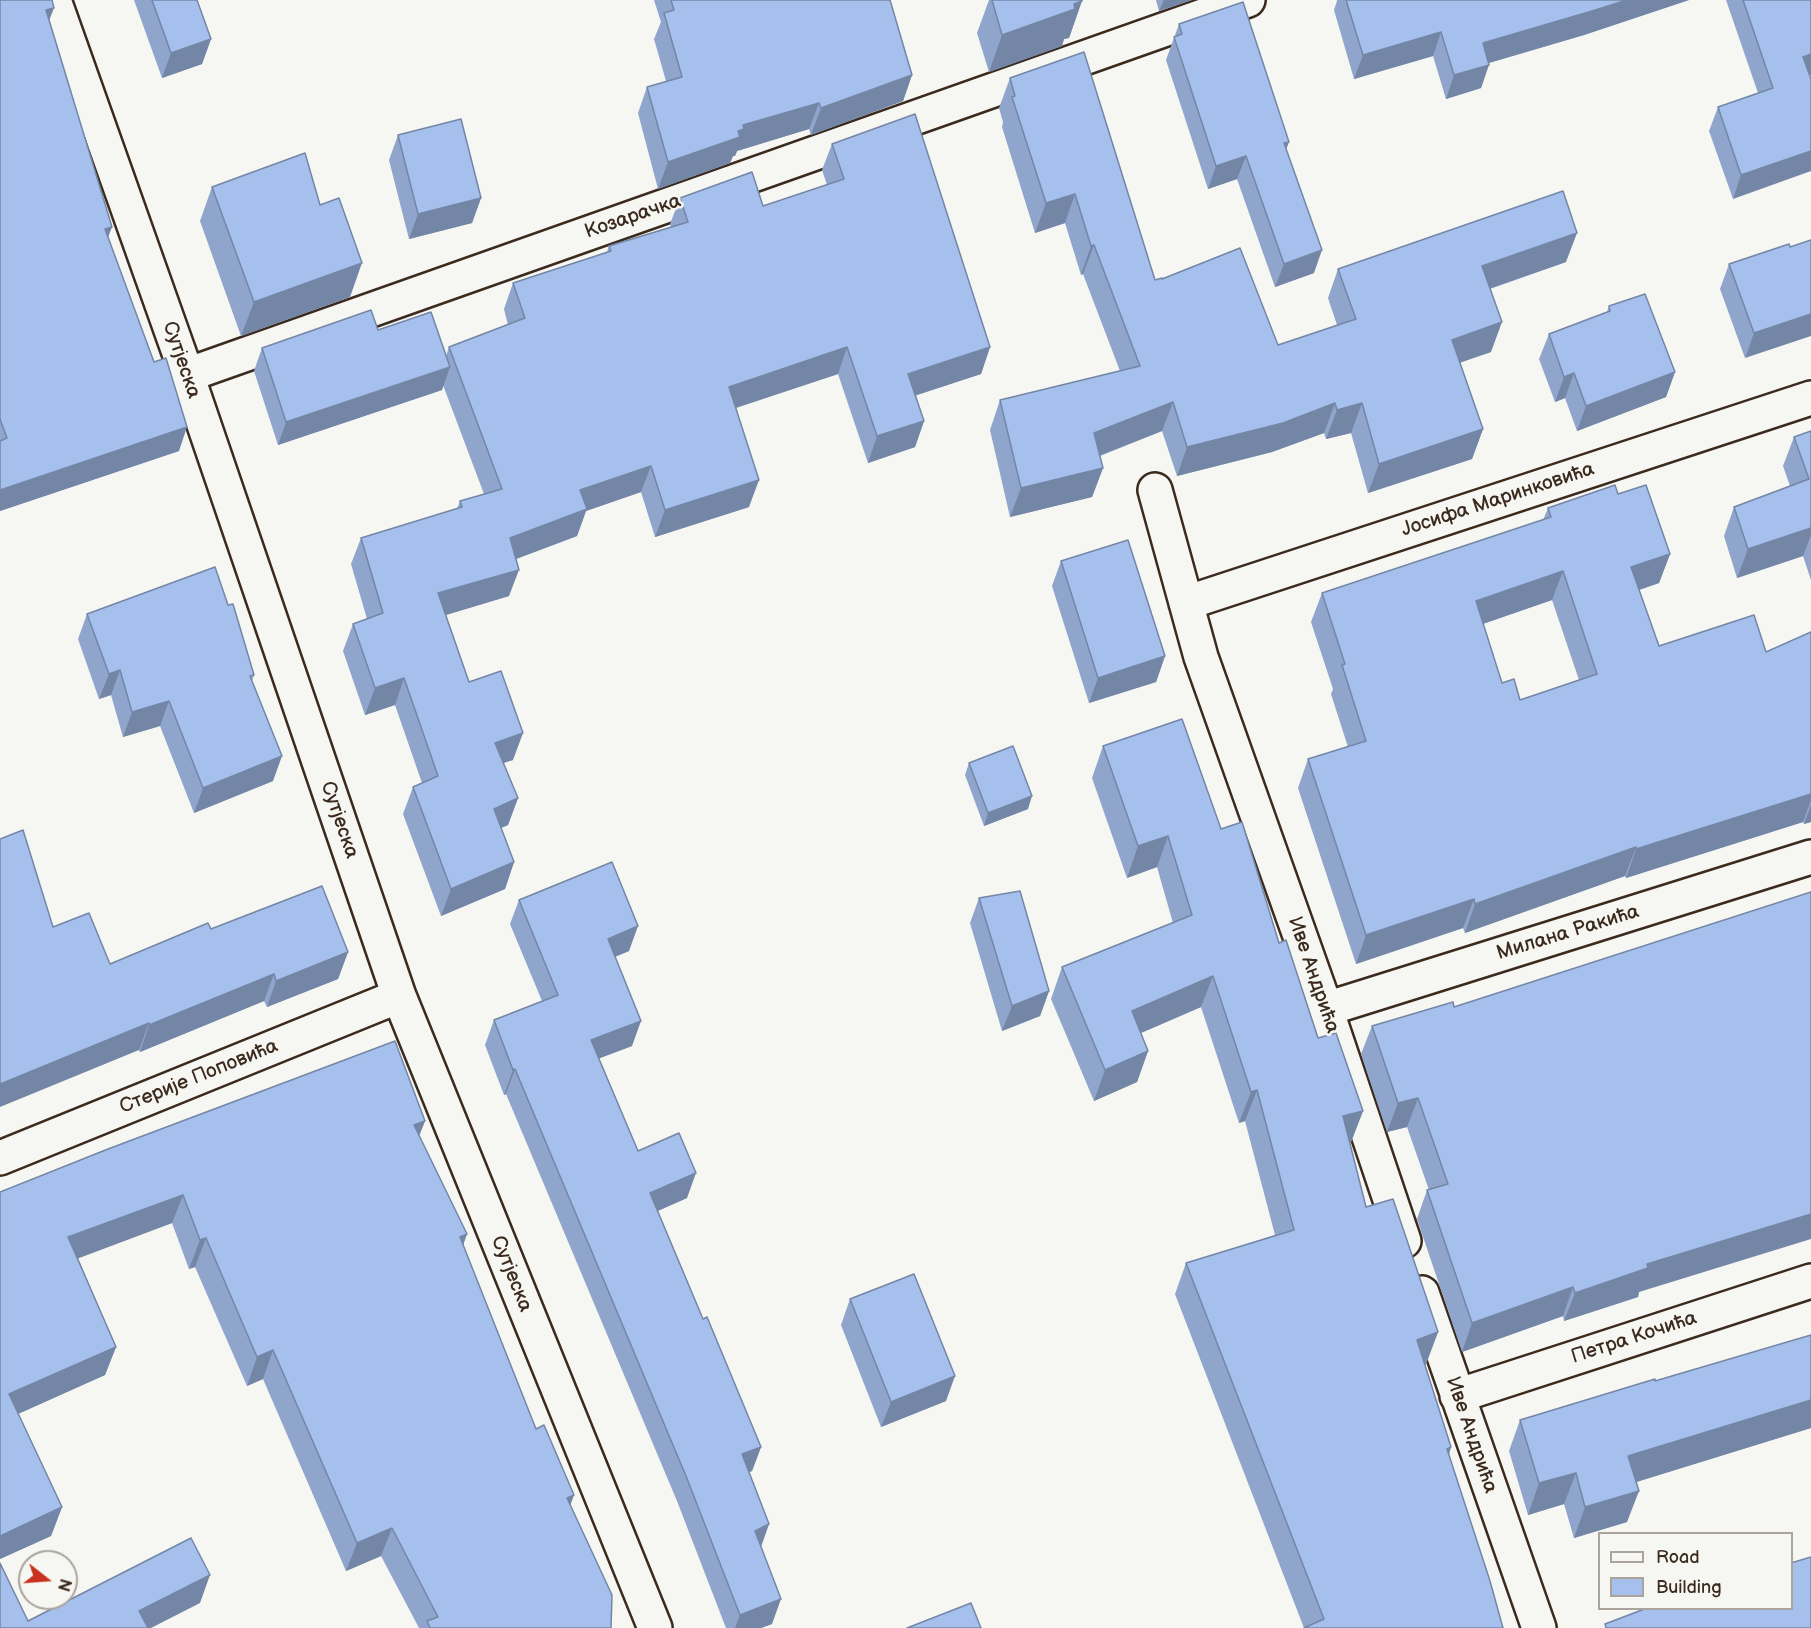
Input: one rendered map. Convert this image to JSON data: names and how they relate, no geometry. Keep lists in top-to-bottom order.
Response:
{
  "streets": {
    "street": [
      "Козарачка",
      "Сутјеска",
      "Јосифа Маринковића",
      "Милана Ракића",
      "Иве Андрића",
      "Стерије Поповића",
      "Петра Кочића"
    ]
  },
  "crossings": [
    ["Козарачка", "Сутјеска"],
    ["Сутјеска", "Стерије Поповића"],
    ["Јосифа Маринковића", "Иве Андрића"],
    ["Милана Ракића", "Иве Андрића"],
    ["Иве Андрића", "Петра Кочића"]
  ],
  "legend": ["Road", "Building"],
  "north": "right"
}
